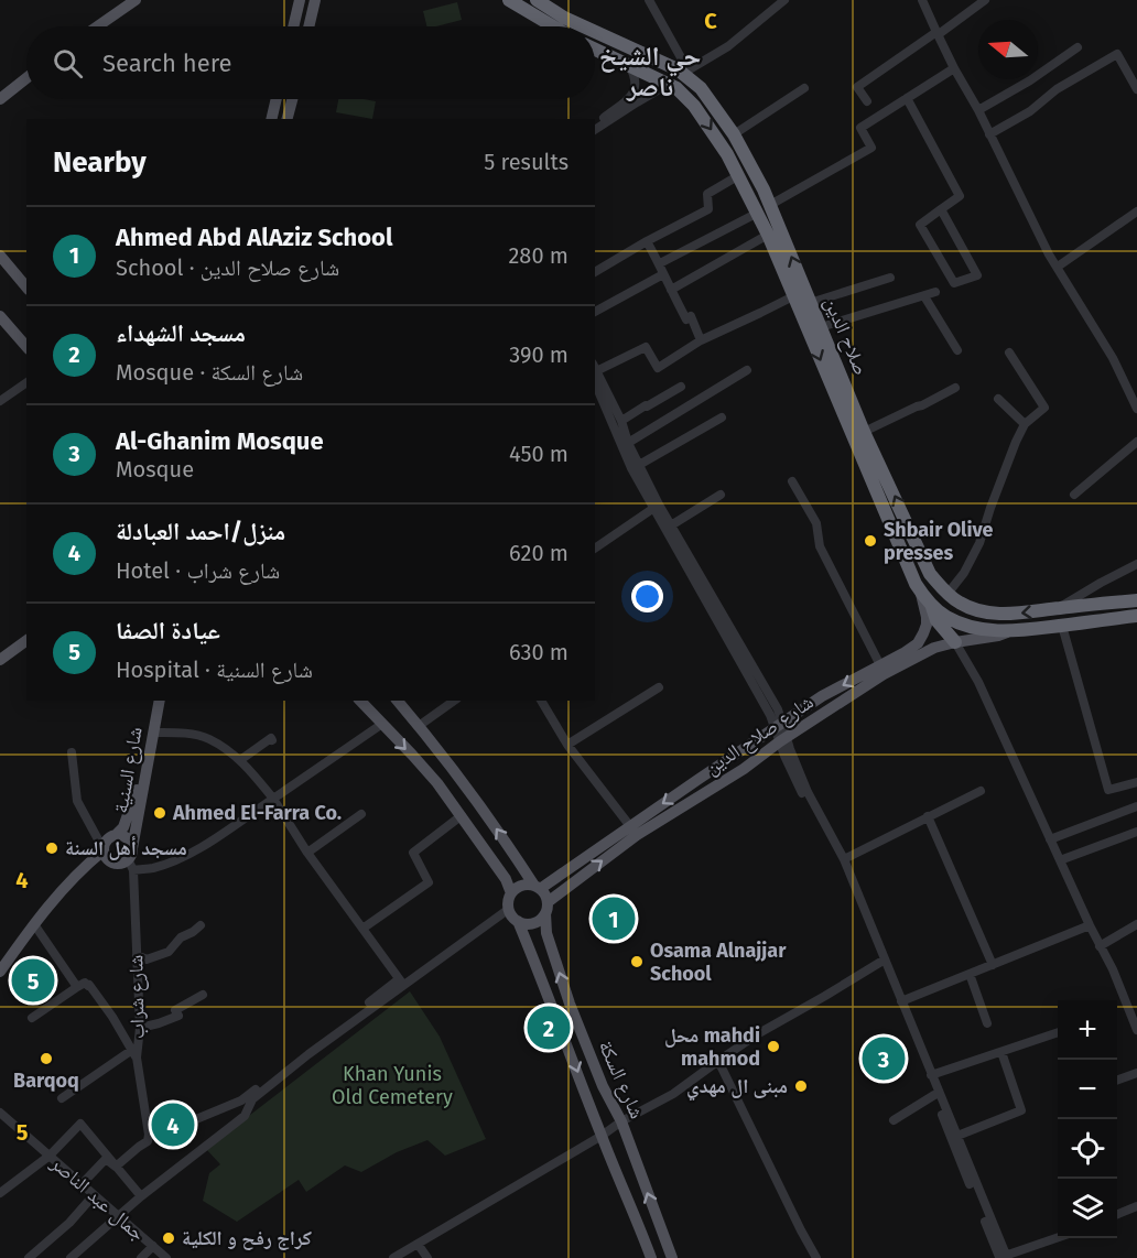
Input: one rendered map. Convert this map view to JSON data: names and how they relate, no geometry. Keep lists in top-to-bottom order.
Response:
{
  "streets": {
    "highway": ["صلاح الدين"],
    "main road": ["شارع صلاح الدين", "شارع السنية", "شارع السكة"],
    "street": ["شارع شراب", "جمال عبد الناصر"]
  },
  "crossings": [
    ["صلاح الدين", "شارع صلاح الدين"],
    ["شارع صلاح الدين", "شارع السكة"],
    ["شارع السنية", "شارع شراب"]
  ],
  "districts": ["حي الشيخ ناصر"],
  "parks": ["Khan Yunis Old Cemetery"],
  "places": [
    "Shbair Olive presses",
    "Ahmed El-Farra Co.",
    "مسجد أهل السنة",
    "Osama Alnajjar School",
    "محل mahdi mahmod",
    "Barqoq",
    "مبنى ال مهدي",
    "كراج رفح و الكلية"
  ],
  "north": "left",
  "page": {
    "search": "Search here",
    "heading": ["Nearby", "5 results"],
    "list": [
      {
        "mark": "1",
        "name": "Ahmed Abd AlAziz School",
        "note": "School · شارع صلاح الدين",
        "value": "280 m"
      },
      {
        "mark": "2",
        "name": "مسجد الشهداء",
        "note": "Mosque · شارع السكة",
        "value": "390 m"
      },
      {
        "mark": "3",
        "name": "Al-Ghanim Mosque",
        "note": "Mosque",
        "value": "450 m"
      },
      {
        "mark": "4",
        "name": "منزل/احمد العبادلة",
        "note": "Hotel · شارع شراب",
        "value": "620 m"
      },
      {
        "mark": "5",
        "name": "عيادة الصفا",
        "note": "Hospital · شارع السنية",
        "value": "630 m"
      }
    ],
    "pins": [
      "1",
      "5",
      "2",
      "3",
      "4"
    ],
    "map_buttons": ["+", "−"]
  },
  "grid": {
    "columns": ["C"],
    "rows": ["4", "5"]
  }
}
